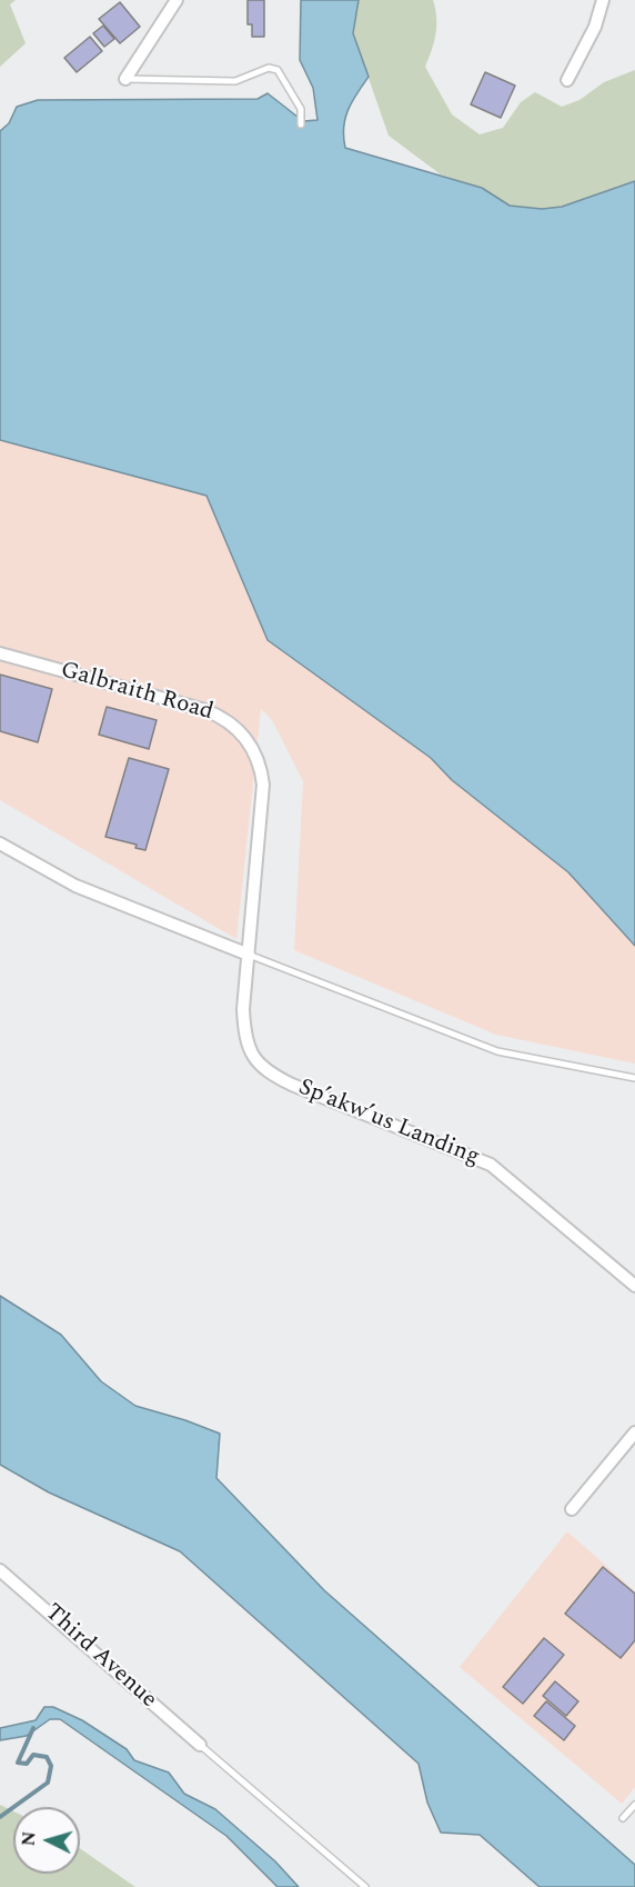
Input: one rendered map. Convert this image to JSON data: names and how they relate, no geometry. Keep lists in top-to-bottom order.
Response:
{
  "streets": {
    "street": ["Galbraith Road", "Sp’akw’us Landing", "Third Avenue"]
  },
  "crossings": [
    ["Galbraith Road", "Sp’akw’us Landing"]
  ],
  "north": "left"
}
